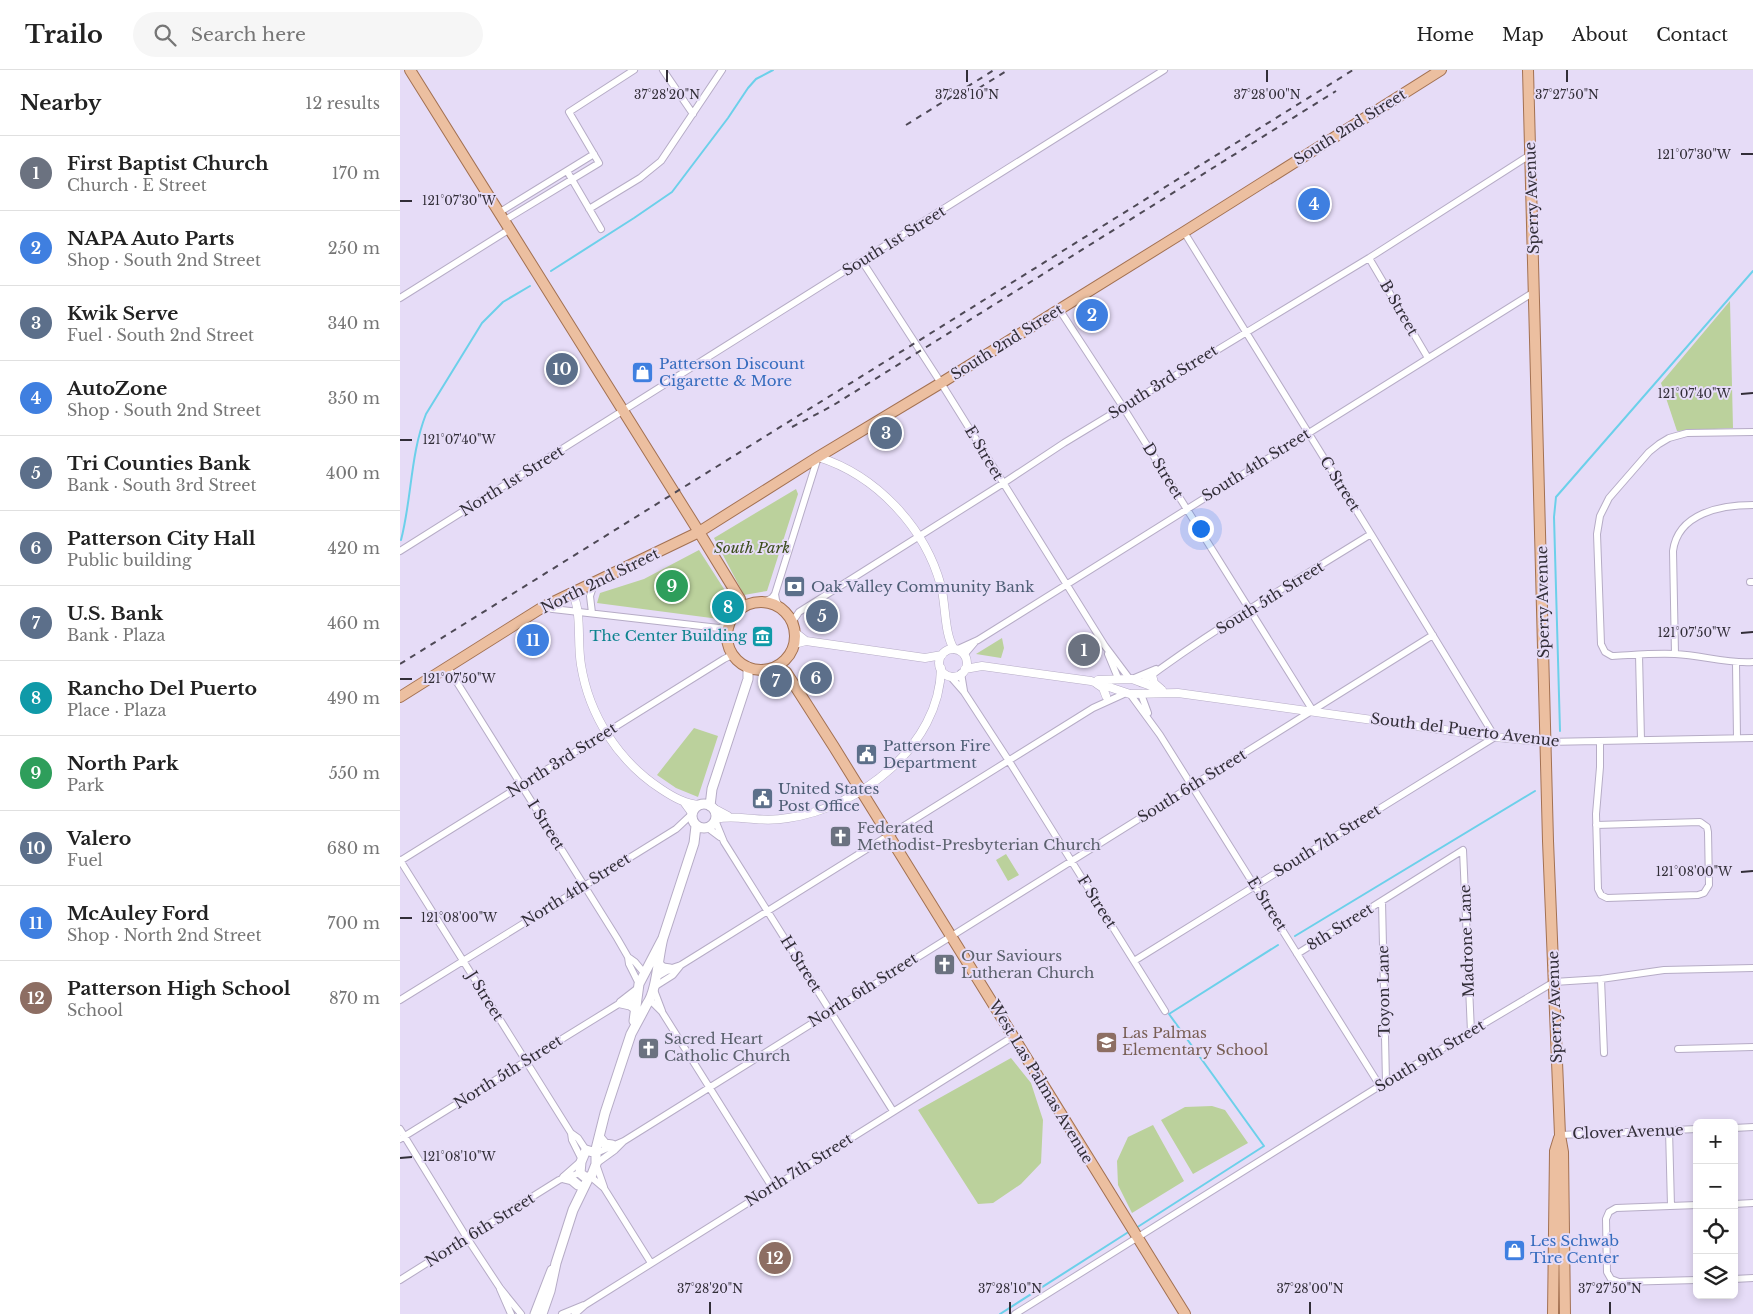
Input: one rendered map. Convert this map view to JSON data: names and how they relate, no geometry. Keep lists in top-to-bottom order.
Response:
{
  "streets": {
    "main road": [
      "South 2nd Street",
      "Sperry Avenue",
      "North 2nd Street",
      "West Las Palmas Avenue"
    ],
    "street": [
      "South 1st Street",
      "B Street",
      "South 3rd Street",
      "E Street",
      "South 4th Street",
      "D Street",
      "North 1st Street",
      "C Street",
      "South 5th Street",
      "South del Puerto Avenue",
      "North 3rd Street",
      "South 6th Street",
      "I Street",
      "South 7th Street",
      "North 4th Street",
      "F Street",
      "8th Street",
      "Madrone Lane",
      "H Street",
      "North 6th Street",
      "Toyon Lane",
      "J Street",
      "South 9th Street",
      "North 5th Street",
      "Clover Avenue",
      "North 7th Street"
    ]
  },
  "crossings": [
    ["South 2nd Street", "E Street"],
    ["South 2nd Street", "D Street"],
    ["South 2nd Street", "C Street"],
    ["South 2nd Street", "North 2nd Street"],
    ["Sperry Avenue", "South 3rd Street"],
    ["Sperry Avenue", "South 4th Street"],
    ["Sperry Avenue", "South del Puerto Avenue"],
    ["Sperry Avenue", "South 9th Street"],
    ["Sperry Avenue", "Clover Avenue"],
    ["South 1st Street", "E Street"],
    ["South 1st Street", "North 1st Street"],
    ["B Street", "South 3rd Street"],
    ["B Street", "South 4th Street"],
    ["South 3rd Street", "E Street"],
    ["South 3rd Street", "D Street"],
    ["South 3rd Street", "C Street"],
    ["South 3rd Street", "North 3rd Street"],
    ["South 3rd Street", "West Las Palmas Avenue"],
    ["E Street", "South 4th Street"],
    ["E Street", "South 5th Street"],
    ["E Street", "South del Puerto Avenue"],
    ["E Street", "South 6th Street"],
    ["E Street", "South 7th Street"],
    ["E Street", "8th Street"],
    ["E Street", "Toyon Lane"],
    ["E Street", "South 9th Street"],
    ["South 4th Street", "D Street"],
    ["South 4th Street", "C Street"],
    ["South 4th Street", "South del Puerto Avenue"],
    ["South 4th Street", "F Street"],
    ["D Street", "South 5th Street"],
    ["D Street", "South del Puerto Avenue"],
    ["D Street", "South 6th Street"],
    ["C Street", "South 5th Street"],
    ["C Street", "South del Puerto Avenue"],
    ["C Street", "South 6th Street"],
    ["C Street", "South 7th Street"],
    ["North 2nd Street", "I Street"],
    ["South 5th Street", "South del Puerto Avenue"],
    ["South del Puerto Avenue", "South 6th Street"],
    ["South del Puerto Avenue", "South 7th Street"],
    ["South del Puerto Avenue", "F Street"],
    ["North 3rd Street", "I Street"],
    ["North 3rd Street", "J Street"],
    ["North 3rd Street", "West Las Palmas Avenue"],
    ["South 6th Street", "F Street"],
    ["South 6th Street", "North 6th Street"],
    ["South 6th Street", "West Las Palmas Avenue"],
    ["I Street", "North 4th Street"],
    ["I Street", "North 5th Street"],
    ["South 7th Street", "F Street"],
    ["North 4th Street", "H Street"],
    ["North 4th Street", "J Street"],
    ["8th Street", "Madrone Lane"],
    ["8th Street", "Toyon Lane"],
    ["Madrone Lane", "South 9th Street"],
    ["H Street", "North 6th Street"],
    ["H Street", "North 7th Street"],
    ["North 6th Street", "J Street"],
    ["North 6th Street", "West Las Palmas Avenue"],
    ["Toyon Lane", "South 9th Street"],
    ["J Street", "North 5th Street"],
    ["J Street", "North 7th Street"],
    ["South 9th Street", "West Las Palmas Avenue"],
    ["West Las Palmas Avenue", "North 7th Street"]
  ],
  "parks": ["South Park"],
  "places": {
    "shop": ["Patterson Discount Cigarette & More", "Les Schwab Tire Center"],
    "bank": ["Oak Valley Community Bank"],
    "museum": ["The Center Building"],
    "public building": ["Patterson Fire Department", "United States Post Office"],
    "church": ["Federated Methodist-Presbyterian Church", "Our Saviours Lutheran Church", "Sacred Heart Catholic Church"],
    "school or university": ["Las Palmas Elementary School"]
  },
  "page": {
    "header": "Trailo",
    "search": "Search here",
    "nav": [
      "Home",
      "Map",
      "About",
      "Contact"
    ],
    "heading": ["Nearby", "12 results"],
    "list": [
      {
        "mark": "1",
        "name": "First Baptist Church",
        "note": "Church · E Street",
        "value": "170 m"
      },
      {
        "mark": "2",
        "name": "NAPA Auto Parts",
        "note": "Shop · South 2nd Street",
        "value": "250 m"
      },
      {
        "mark": "3",
        "name": "Kwik Serve",
        "note": "Fuel · South 2nd Street",
        "value": "340 m"
      },
      {
        "mark": "4",
        "name": "AutoZone",
        "note": "Shop · South 2nd Street",
        "value": "350 m"
      },
      {
        "mark": "5",
        "name": "Tri Counties Bank",
        "note": "Bank · South 3rd Street",
        "value": "400 m"
      },
      {
        "mark": "6",
        "name": "Patterson City Hall",
        "note": "Public building",
        "value": "420 m"
      },
      {
        "mark": "7",
        "name": "U.S. Bank",
        "note": "Bank · Plaza",
        "value": "460 m"
      },
      {
        "mark": "8",
        "name": "Rancho Del Puerto",
        "note": "Place · Plaza",
        "value": "490 m"
      },
      {
        "mark": "9",
        "name": "North Park",
        "note": "Park",
        "value": "550 m"
      },
      {
        "mark": "10",
        "name": "Valero",
        "note": "Fuel",
        "value": "680 m"
      },
      {
        "mark": "11",
        "name": "McAuley Ford",
        "note": "Shop · North 2nd Street",
        "value": "700 m"
      },
      {
        "mark": "12",
        "name": "Patterson High School",
        "note": "School",
        "value": "870 m"
      }
    ],
    "pins": [
      "4",
      "2",
      "10",
      "3",
      "9",
      "8",
      "5",
      "11",
      "1",
      "6",
      "7",
      "12"
    ],
    "map_buttons": ["+", "−"]
  },
  "coordinates": [
    "37°28'20\"N",
    "37°28'10\"N",
    "37°28'00\"N",
    "37°27'50\"N",
    "121°07'30\"W",
    "121°07'40\"W",
    "121°07'50\"W",
    "121°08'00\"W",
    "121°08'10\"W"
  ]
}
